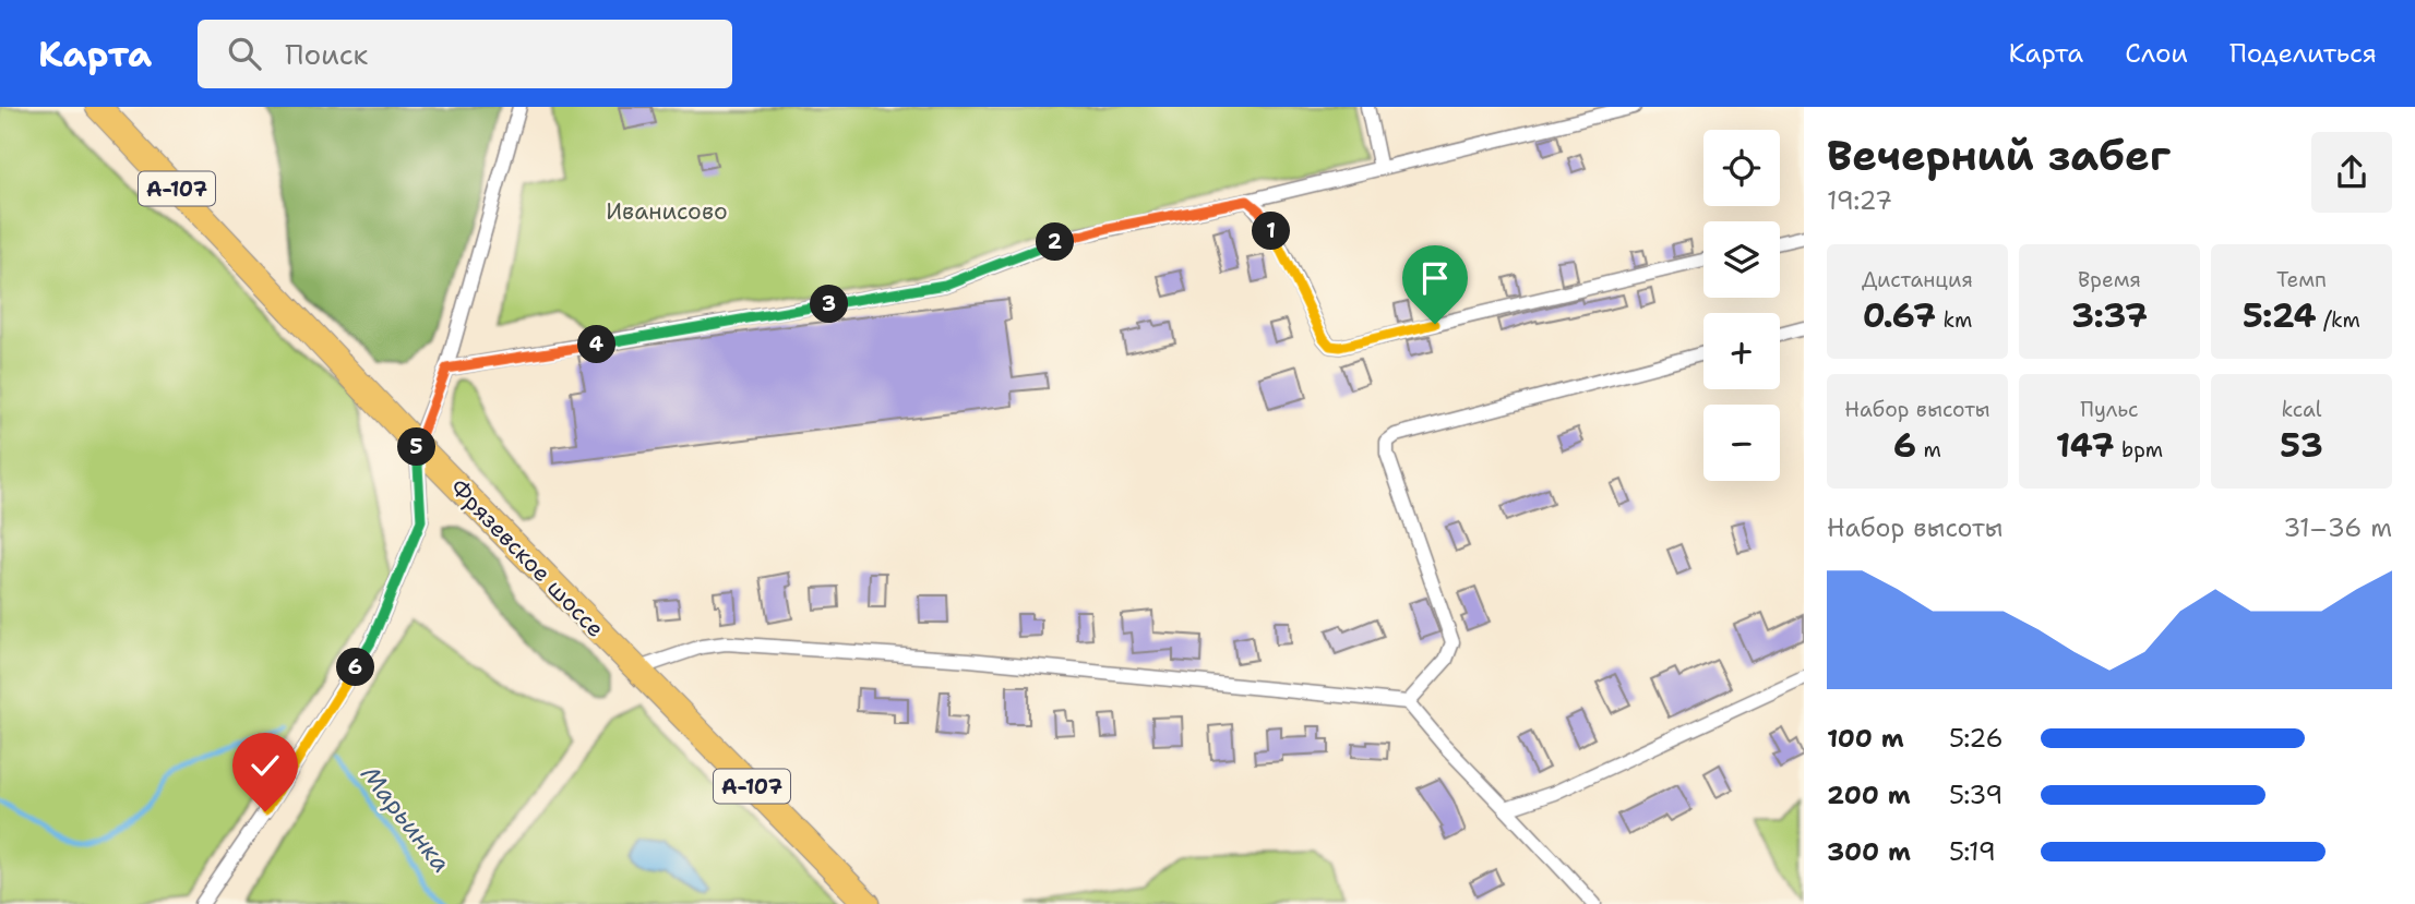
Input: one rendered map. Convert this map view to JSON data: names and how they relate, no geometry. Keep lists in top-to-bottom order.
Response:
{
  "streets": {
    "highway": ["А-107", "Фрязевское шоссе"]
  },
  "water": ["Марьинка"],
  "parks": ["Иванисово"],
  "page": {
    "header": "Карта",
    "search": "Поиск",
    "nav": ["Карта", "Слои", "Поделиться"],
    "heading": ["Вечерний забег", "19:27"],
    "map_buttons": ["+", "−"],
    "pins": [
      "1",
      "2",
      "3",
      "4",
      "5",
      "6"
    ],
    "stats": [
      ["Дистанция", "0.67 km"],
      ["Время", "3:37"],
      ["Темп", "5:24 /km"],
      ["Набор высоты", "6 m"],
      ["Пульс", "147 bpm"],
      ["kcal", "53"]
    ],
    "chart": ["Набор высоты", "31–36 m"],
    "list": [
      {
        "name": "100 m",
        "note": "5:26"
      },
      {
        "name": "200 m",
        "note": "5:39"
      },
      {
        "name": "300 m",
        "note": "5:19"
      }
    ]
  }
}
